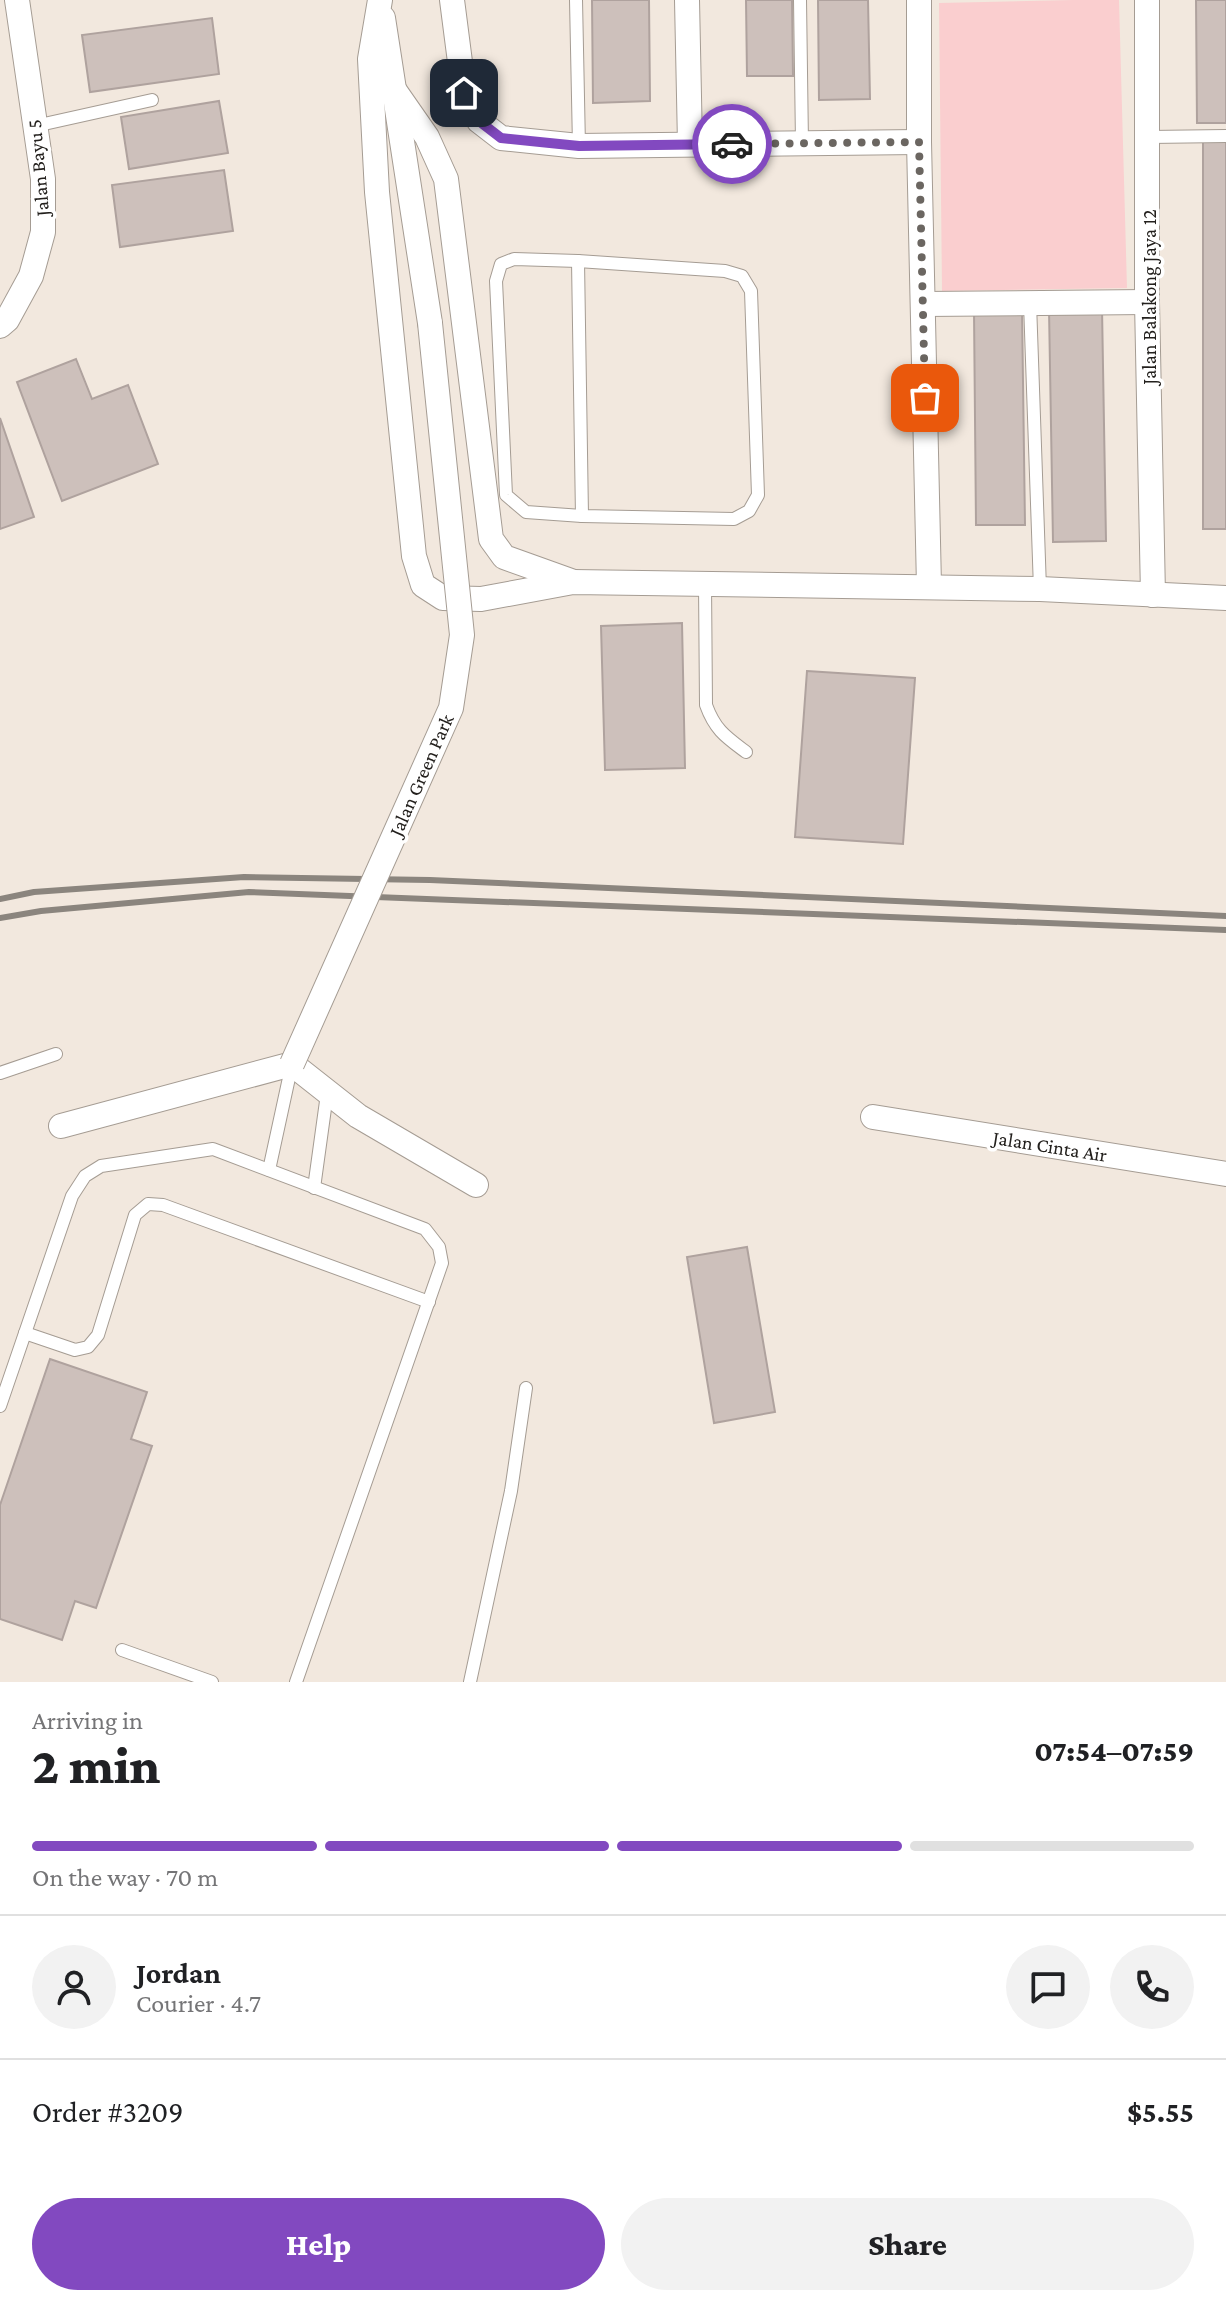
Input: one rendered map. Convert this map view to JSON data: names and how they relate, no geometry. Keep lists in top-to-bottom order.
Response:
{
  "streets": {
    "street": [
      "Jalan Bayu 5",
      "Jalan Balakong Jaya 12",
      "Jalan Green Park",
      "Jalan Cinta Air"
    ]
  },
  "page": {
    "heading": ["2 min", "Arriving in", "07:54–07:59"],
    "panel": [
      "Jordan",
      "Courier · 4.7",
      "Order #3209",
      "$5.55"
    ],
    "bar": "On the way · 70 m",
    "buttons": ["Help", "Share"]
  }
}
